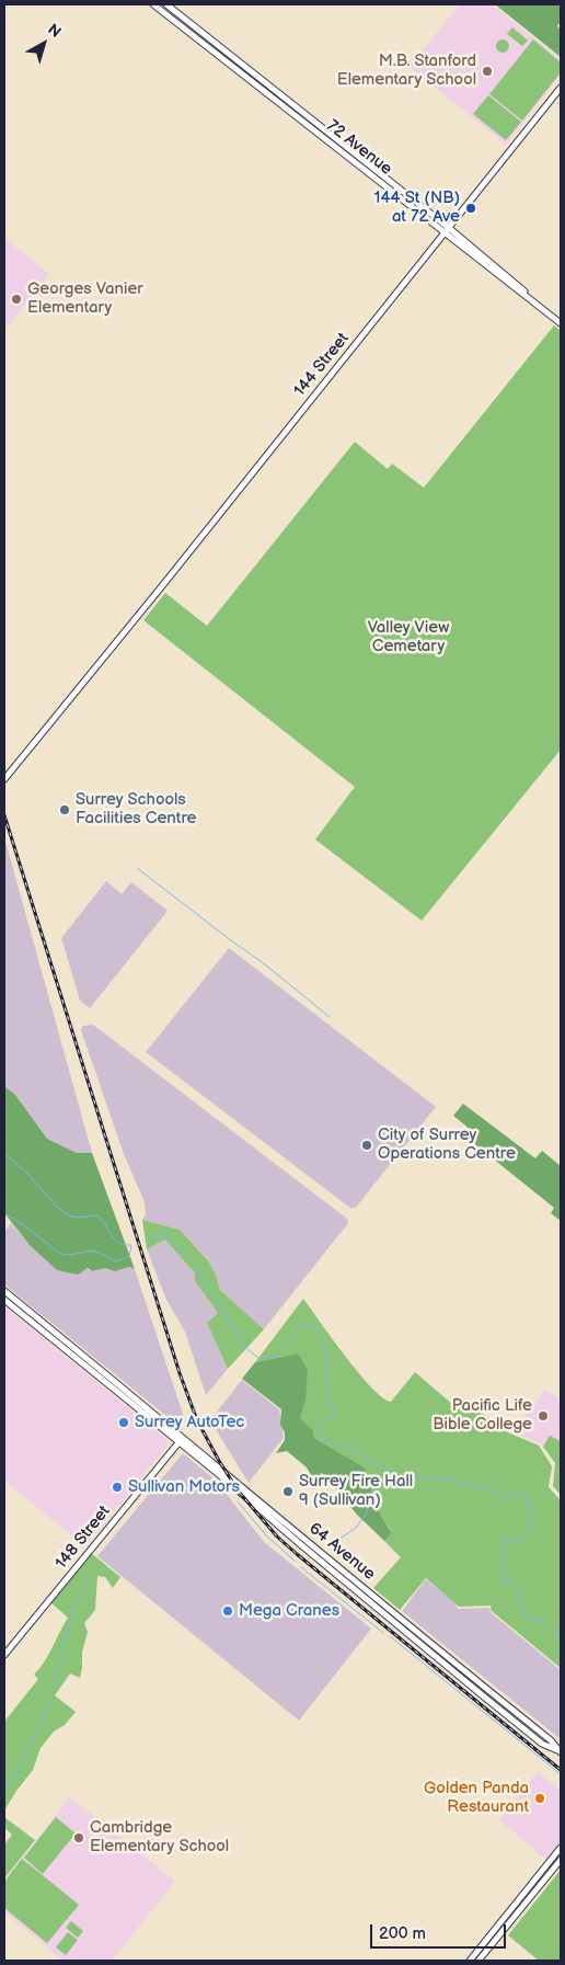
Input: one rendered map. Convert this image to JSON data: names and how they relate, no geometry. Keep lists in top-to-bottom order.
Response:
{
  "streets": {
    "main road": [
      "72 Avenue",
      "144 Street",
      "148 Street",
      "64 Avenue"
    ]
  },
  "crossings": [
    ["72 Avenue", "144 Street"],
    ["148 Street", "64 Avenue"]
  ],
  "parks": ["Valley View Cemetary"],
  "places": [
    "M.B. Stanford Elementary School",
    "144 St (NB) at 72 Ave",
    "Georges Vanier Elementary",
    "Surrey Schools Facilities Centre",
    "City of Surrey Operations Centre",
    "Pacific Life Bible College",
    "Surrey AutoTec",
    "Sullivan Motors",
    "Surrey Fire Hall 9 (Sullivan)",
    "Mega Cranes",
    "Golden Panda Restaurant",
    "Cambridge Elementary School"
  ],
  "scale_bar": "200 m",
  "north": "top right"
}
